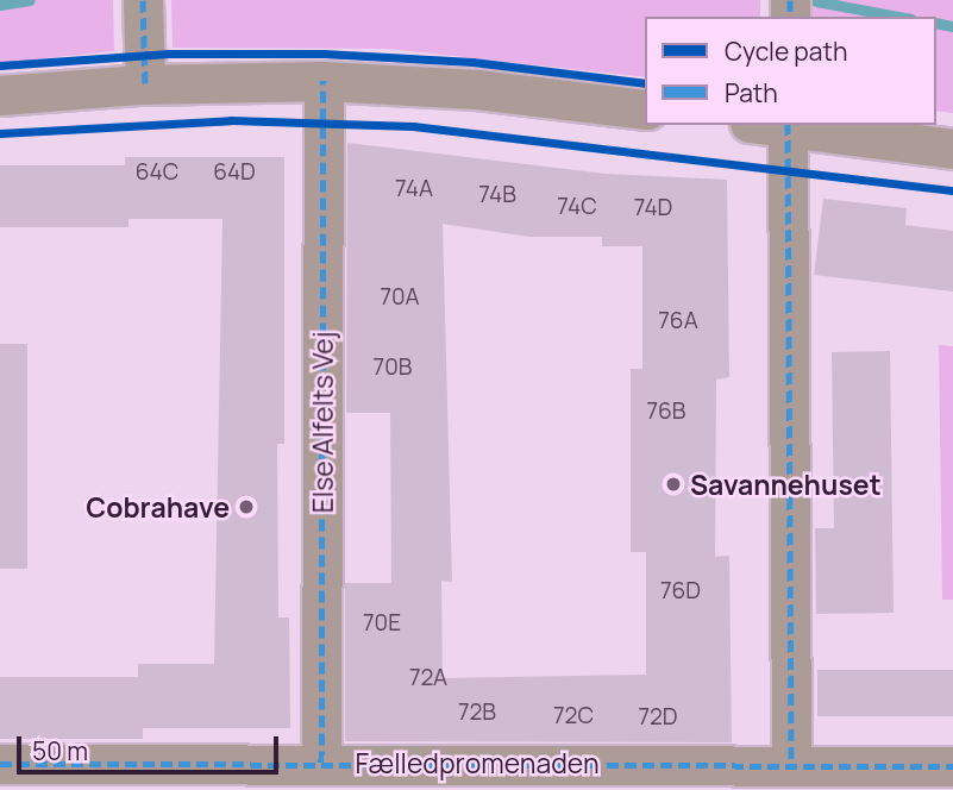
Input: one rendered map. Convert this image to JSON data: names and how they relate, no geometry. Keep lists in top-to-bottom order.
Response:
{
  "streets": {
    "street": ["Else Alfelts Vej", "Fælledpromenaden"]
  },
  "crossings": [
    ["Else Alfelts Vej", "Fælledpromenaden"]
  ],
  "places": ["Savannehuset", "Cobrahave"],
  "house_numbers": [
    "64C",
    "64D",
    "74A",
    "74B",
    "74C",
    "74D",
    "70A",
    "76A",
    "70B",
    "76B",
    "76D",
    "70E",
    "72A",
    "72B",
    "72C",
    "72D"
  ],
  "legend": ["Cycle path", "Path"],
  "scale_bar": "50 m"
}
